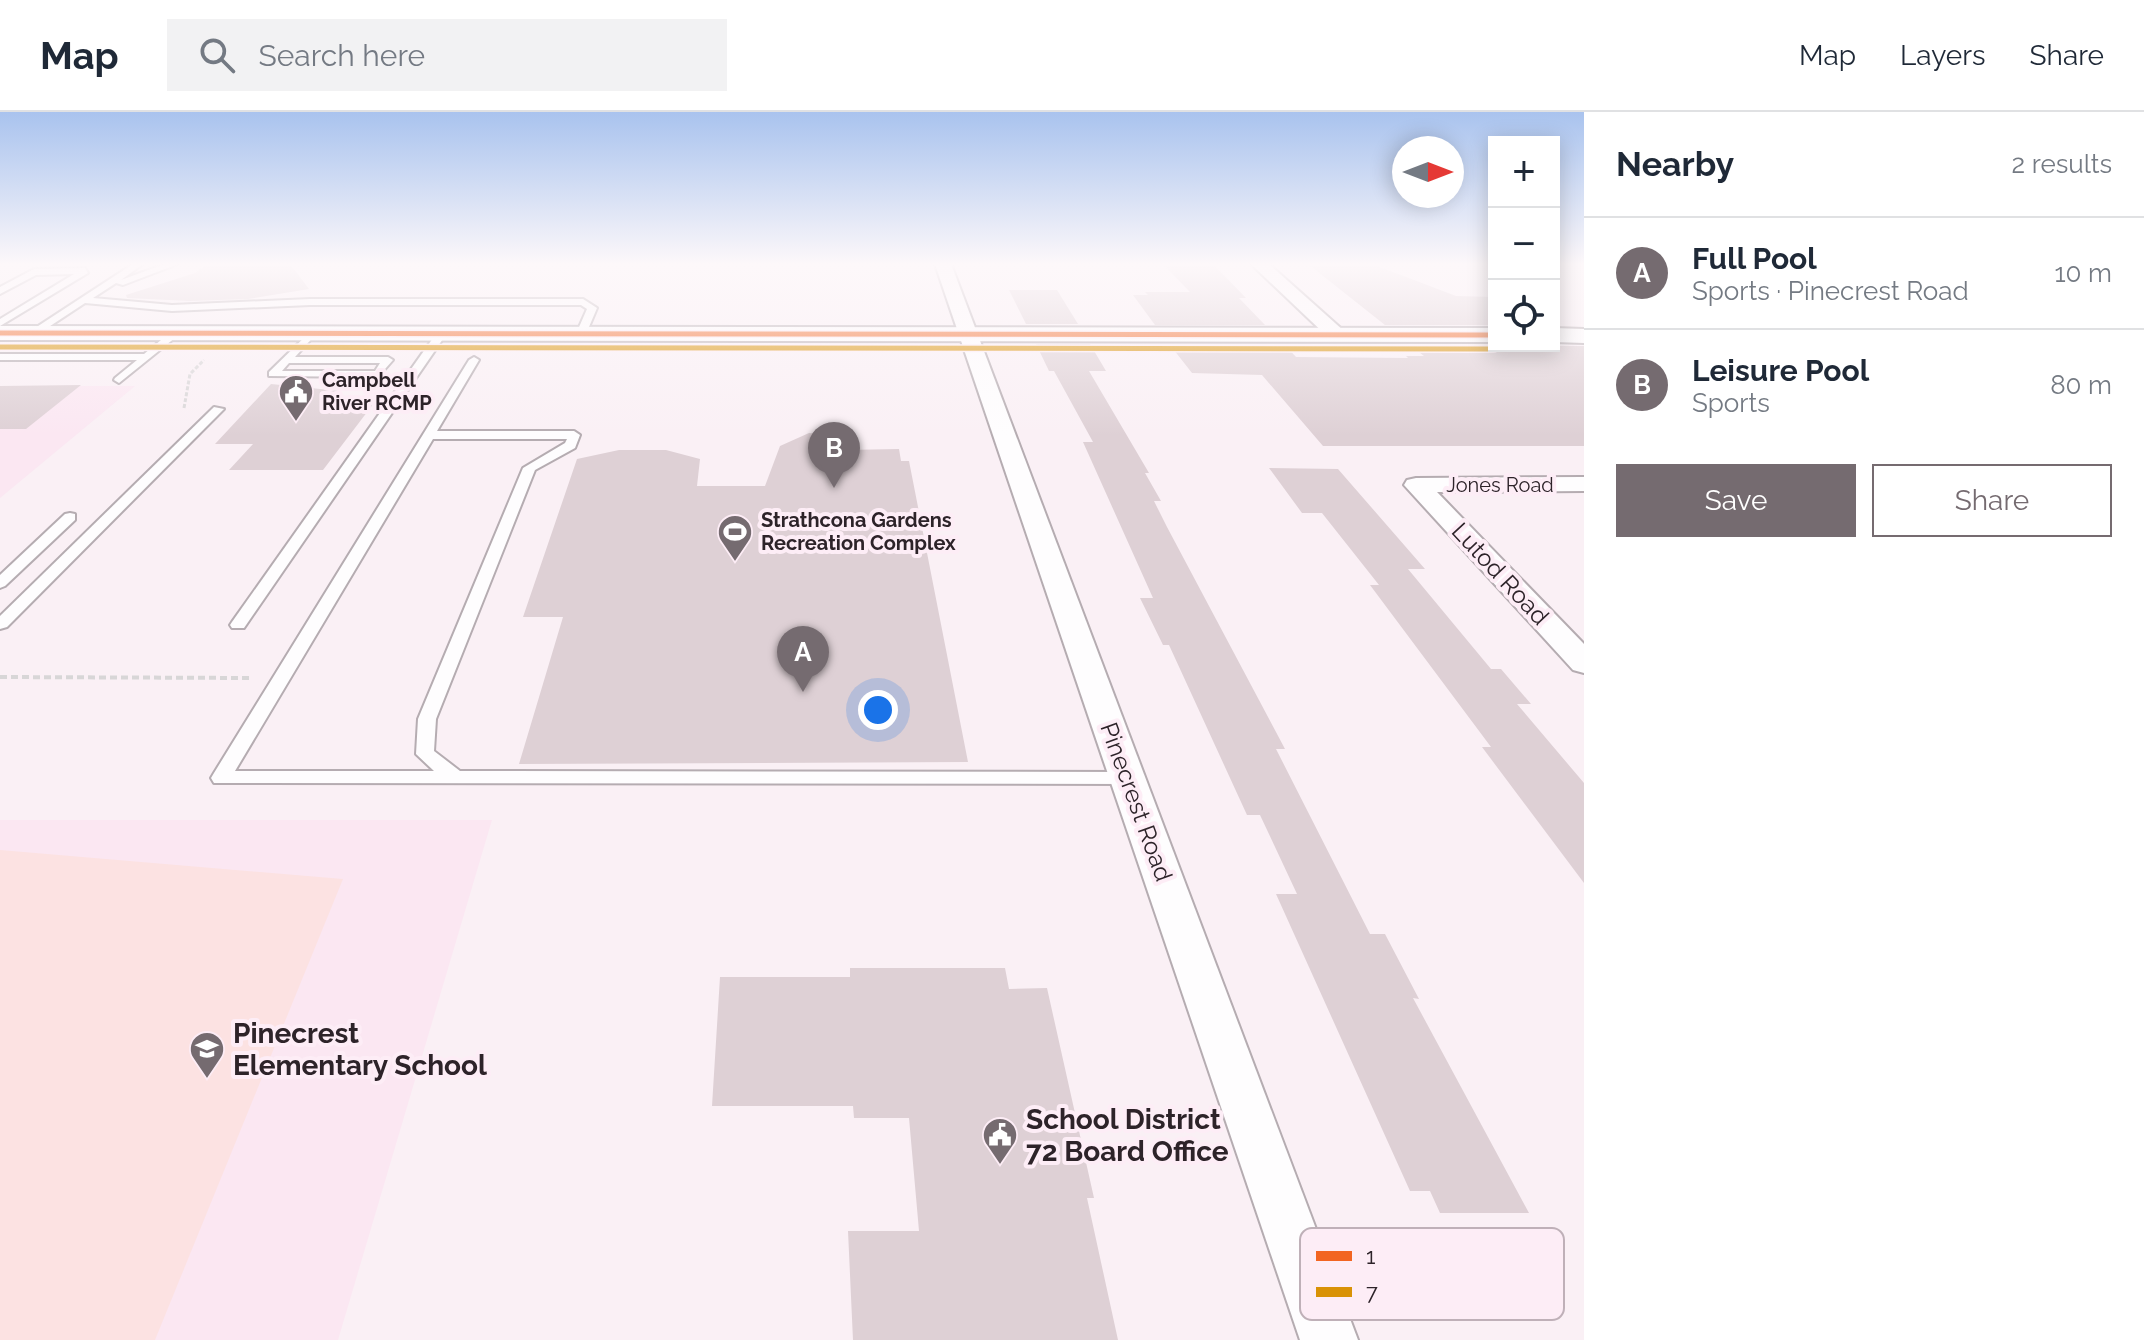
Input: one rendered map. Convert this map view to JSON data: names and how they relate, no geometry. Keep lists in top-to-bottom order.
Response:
{
  "streets": {
    "street": ["Jones Road", "Lutod Road", "Pinecrest Road"]
  },
  "crossings": [
    ["Jones Road", "Lutod Road"]
  ],
  "places": {
    "public building": ["Campbell River RCMP", "School District 72 Board Office"],
    "sports": ["Strathcona Gardens Recreation Complex"],
    "school or university": ["Pinecrest Elementary School"]
  },
  "lines": ["transit line 1", "transit line 7"],
  "legend": ["1", "7"],
  "north": "right",
  "page": {
    "header": "Map",
    "search": "Search here",
    "nav": ["Map", "Layers", "Share"],
    "heading": ["Nearby", "2 results"],
    "map_buttons": ["+", "−"],
    "list": [
      {
        "mark": "A",
        "name": "Full Pool",
        "note": "Sports · Pinecrest Road",
        "value": "10 m"
      },
      {
        "mark": "B",
        "name": "Leisure Pool",
        "note": "Sports",
        "value": "80 m"
      }
    ],
    "pins": ["B", "A"],
    "buttons": ["Save", "Share"]
  }
}
